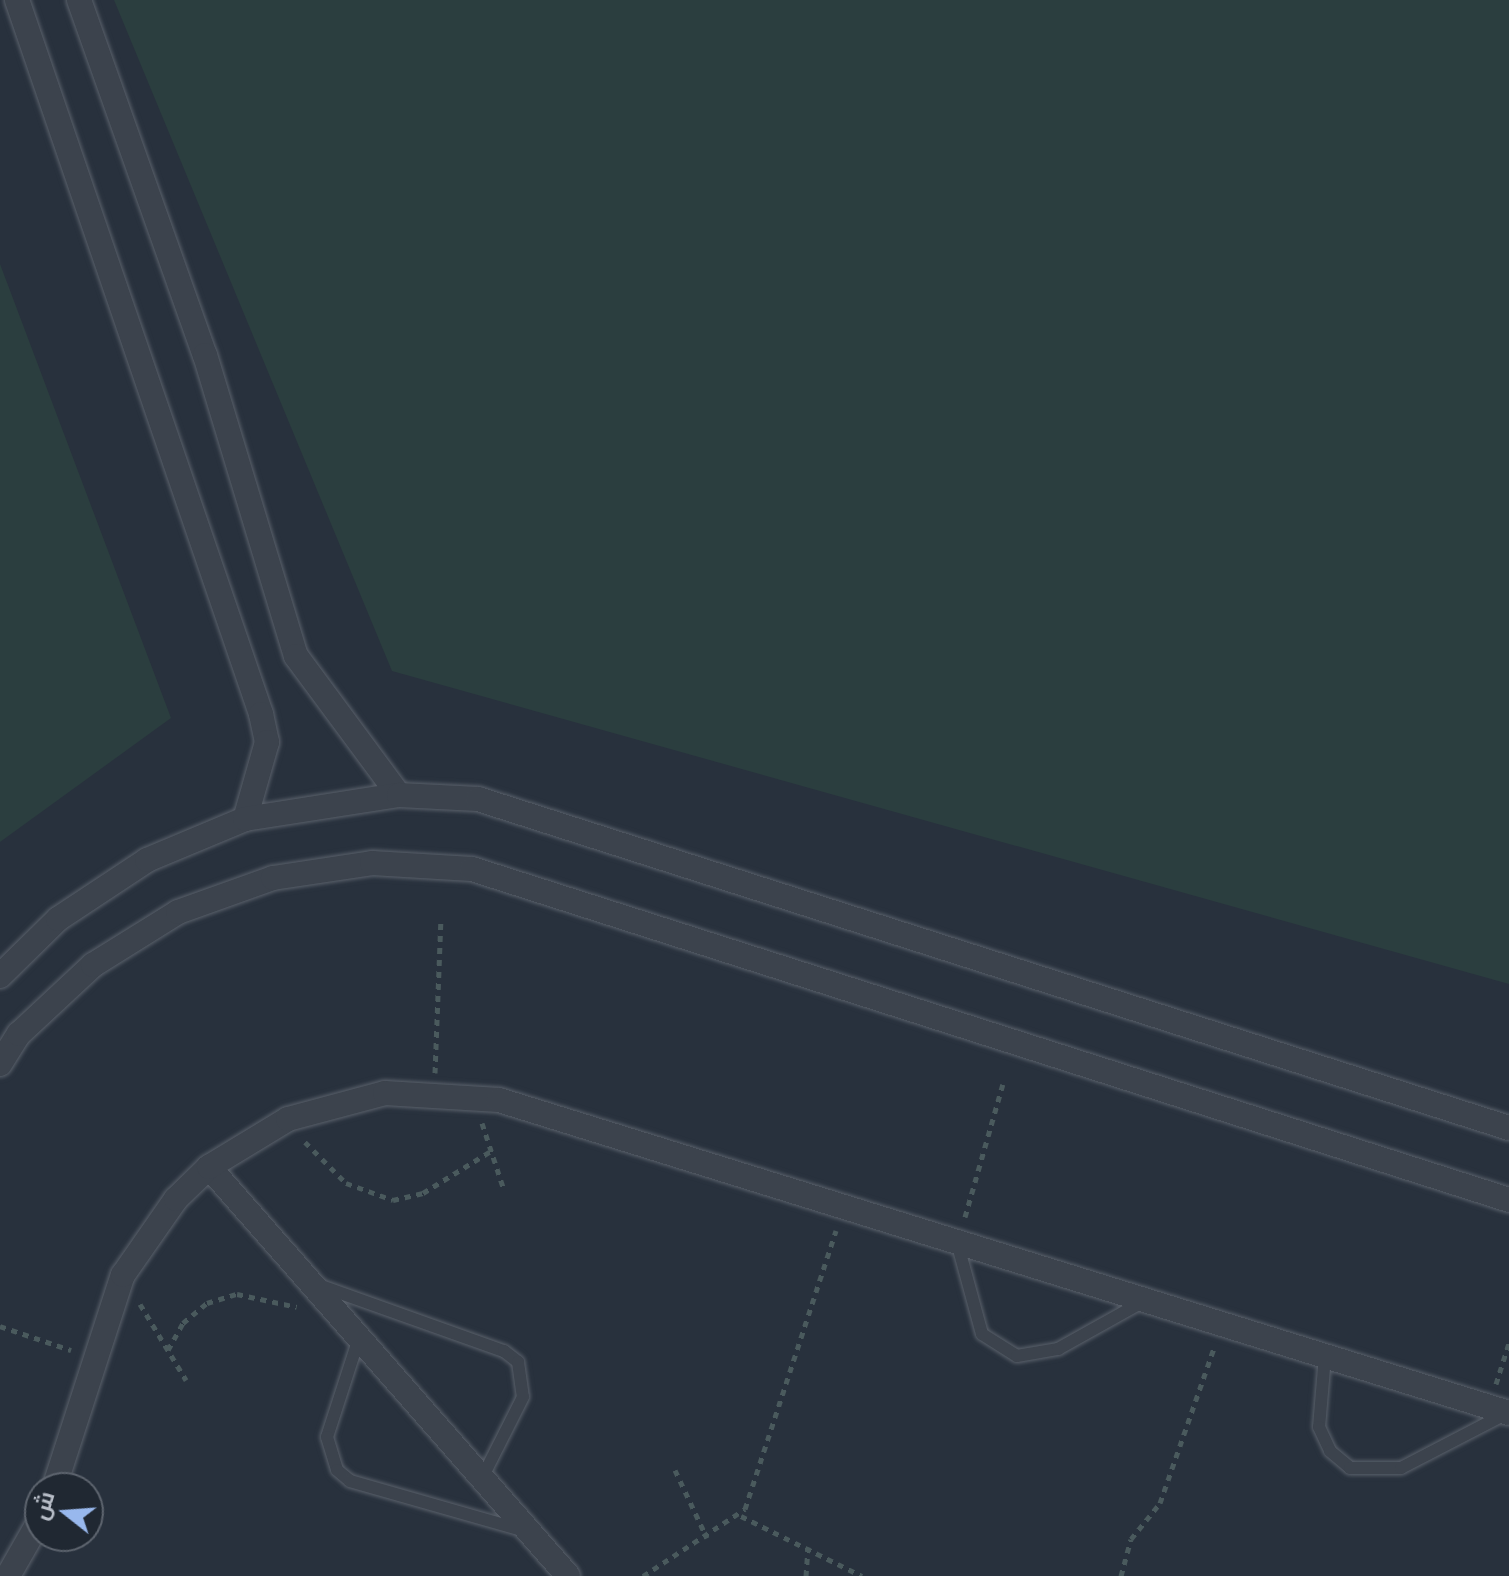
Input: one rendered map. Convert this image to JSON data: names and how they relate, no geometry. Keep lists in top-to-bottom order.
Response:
{
  "north": "left"
}
